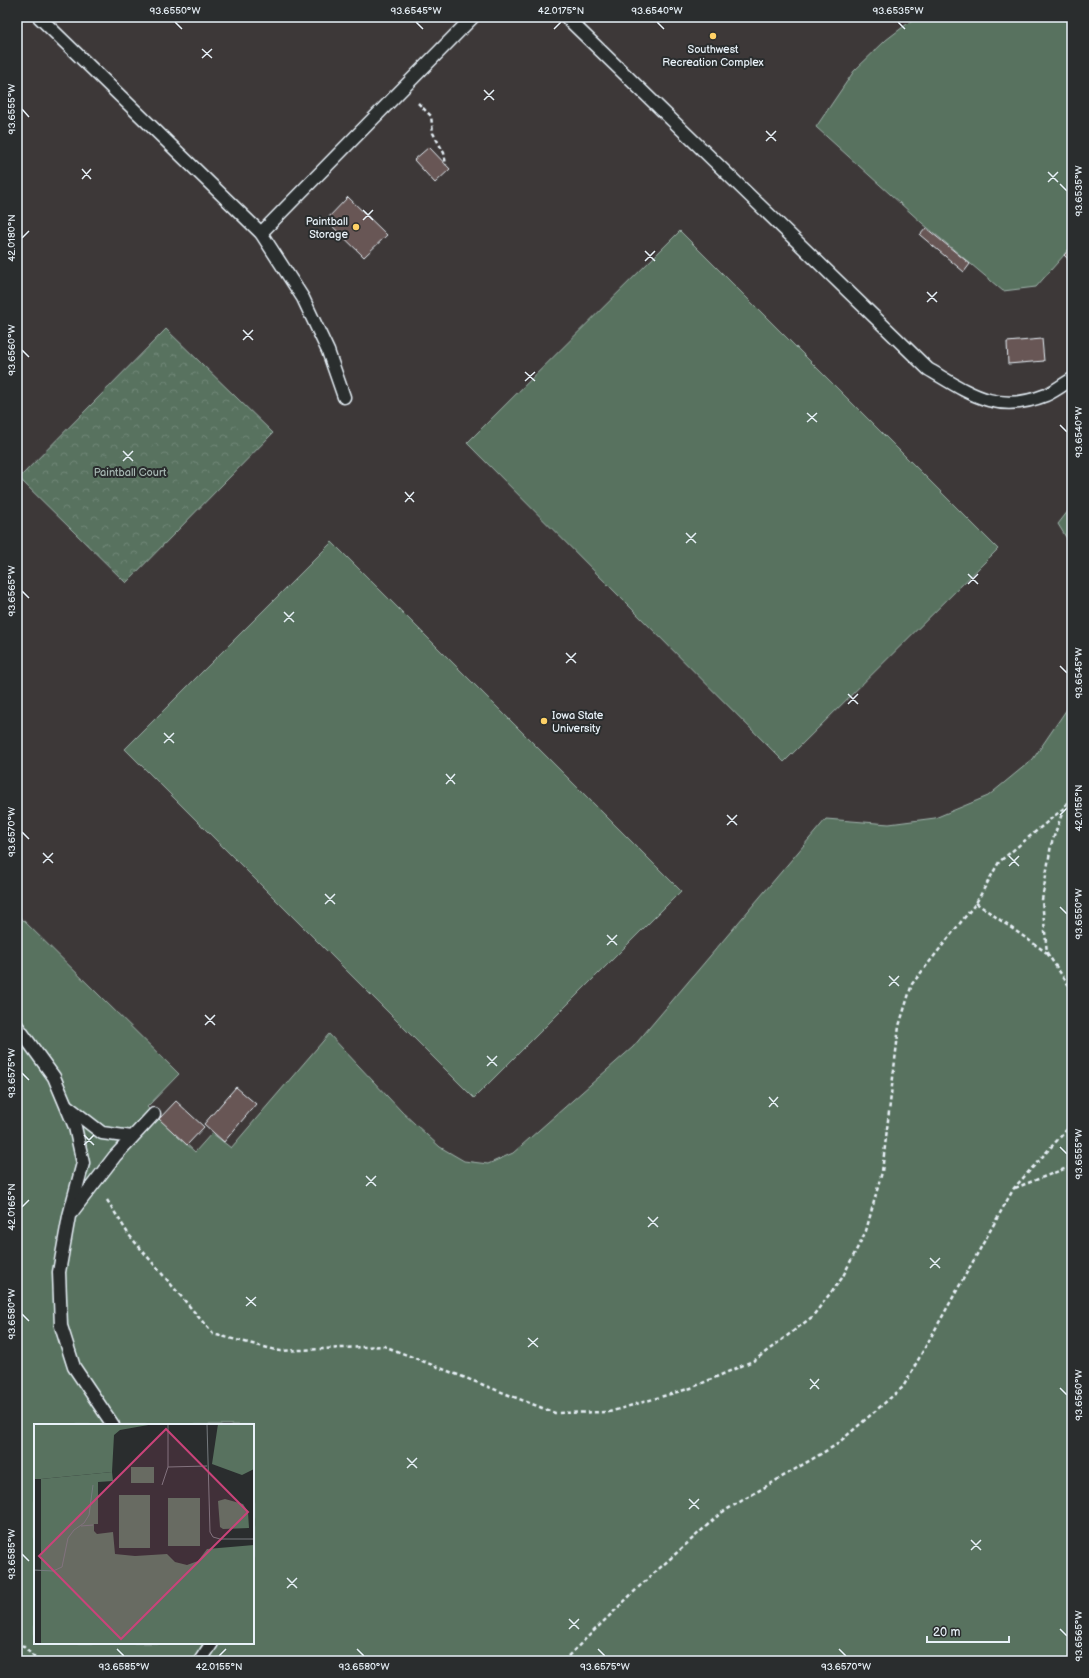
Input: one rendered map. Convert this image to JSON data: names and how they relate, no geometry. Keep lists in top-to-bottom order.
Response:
{
  "parks": ["Paintball Court"],
  "places": ["Southwest Recreation Complex", "Paintball Storage", "Iowa State University"],
  "scale_bar": "20 m",
  "coordinates": [
    "93.6550°W",
    "93.6545°W",
    "42.0175°N",
    "93.6540°W",
    "93.6535°W",
    "93.6555°W",
    "42.0180°N",
    "93.6560°W",
    "93.6565°W",
    "42.0155°N",
    "93.6570°W",
    "93.6575°W",
    "42.0165°N",
    "93.6580°W",
    "93.6585°W"
  ]
}
